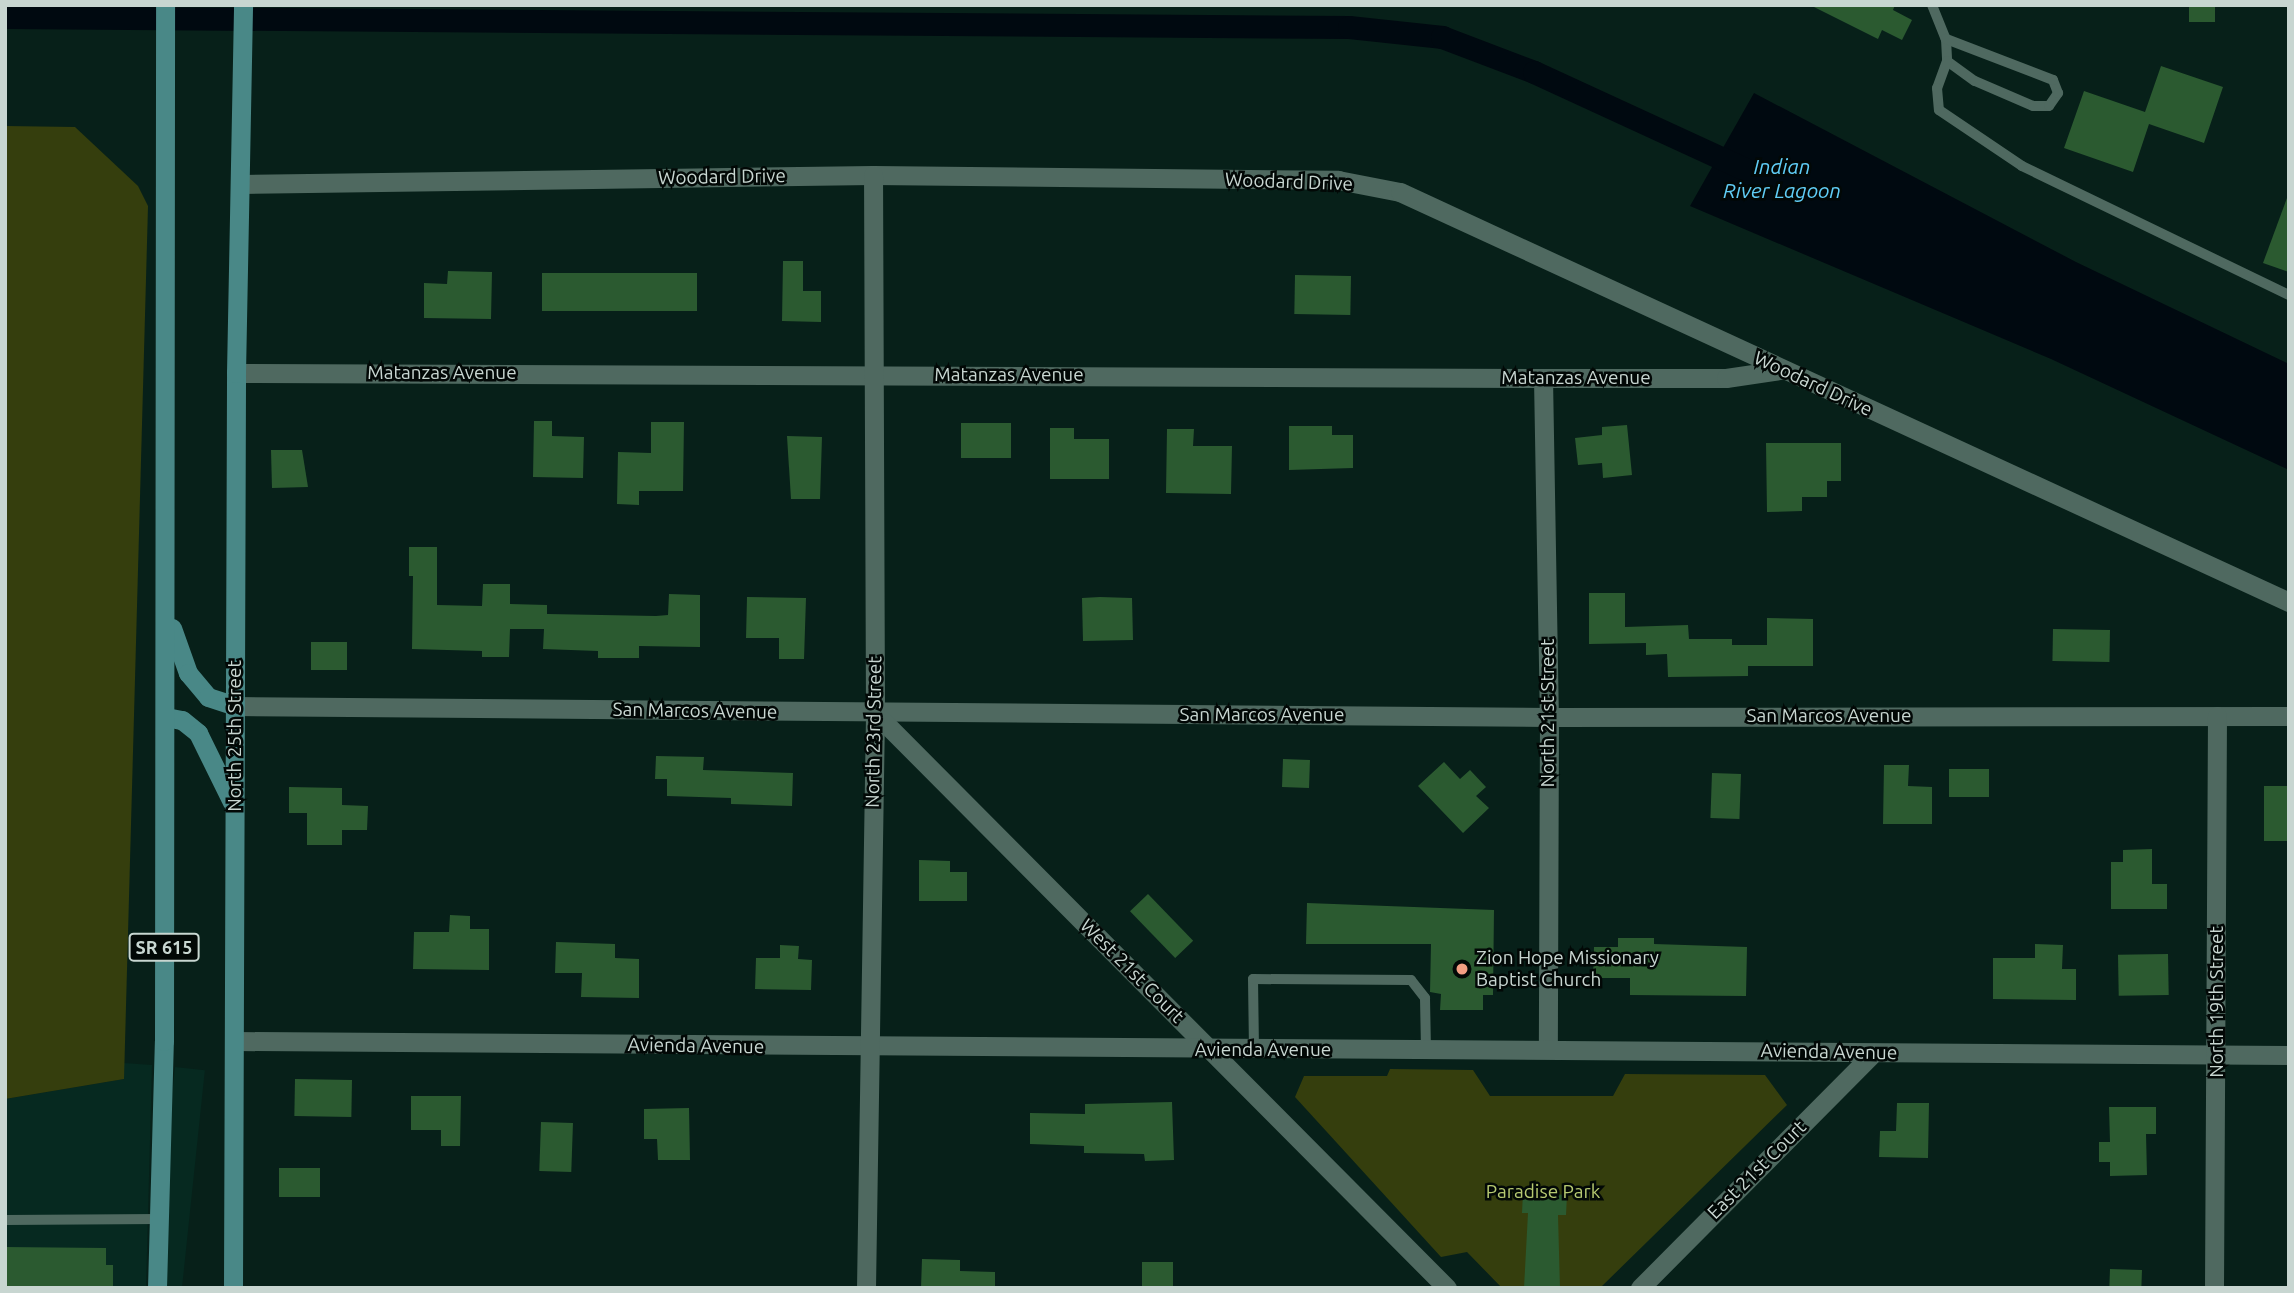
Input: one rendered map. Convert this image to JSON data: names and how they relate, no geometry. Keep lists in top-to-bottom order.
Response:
{
  "streets": {
    "main road": ["North 25th Street", "SR 615"],
    "street": [
      "Woodard Drive",
      "Matanzas Avenue",
      "San Marcos Avenue",
      "North 21st Street",
      "North 23rd Street",
      "West 21st Court",
      "North 19th Street",
      "Avienda Avenue",
      "East 21st Court"
    ]
  },
  "crossings": [
    ["Woodard Drive", "Matanzas Avenue"],
    ["Woodard Drive", "North 23rd Street"],
    ["Woodard Drive", "North 25th Street"],
    ["Matanzas Avenue", "North 21st Street"],
    ["Matanzas Avenue", "North 23rd Street"],
    ["Matanzas Avenue", "North 25th Street"],
    ["San Marcos Avenue", "North 21st Street"],
    ["San Marcos Avenue", "North 23rd Street"],
    ["San Marcos Avenue", "North 25th Street"],
    ["San Marcos Avenue", "West 21st Court"],
    ["San Marcos Avenue", "North 19th Street"],
    ["North 21st Street", "Avienda Avenue"],
    ["North 23rd Street", "West 21st Court"],
    ["North 23rd Street", "Avienda Avenue"],
    ["North 25th Street", "Avienda Avenue"],
    ["West 21st Court", "Avienda Avenue"],
    ["North 19th Street", "Avienda Avenue"],
    ["Avienda Avenue", "East 21st Court"]
  ],
  "water": ["Indian River Lagoon"],
  "parks": ["Paradise Park"],
  "places": ["Zion Hope Missionary Baptist Church"]
}
